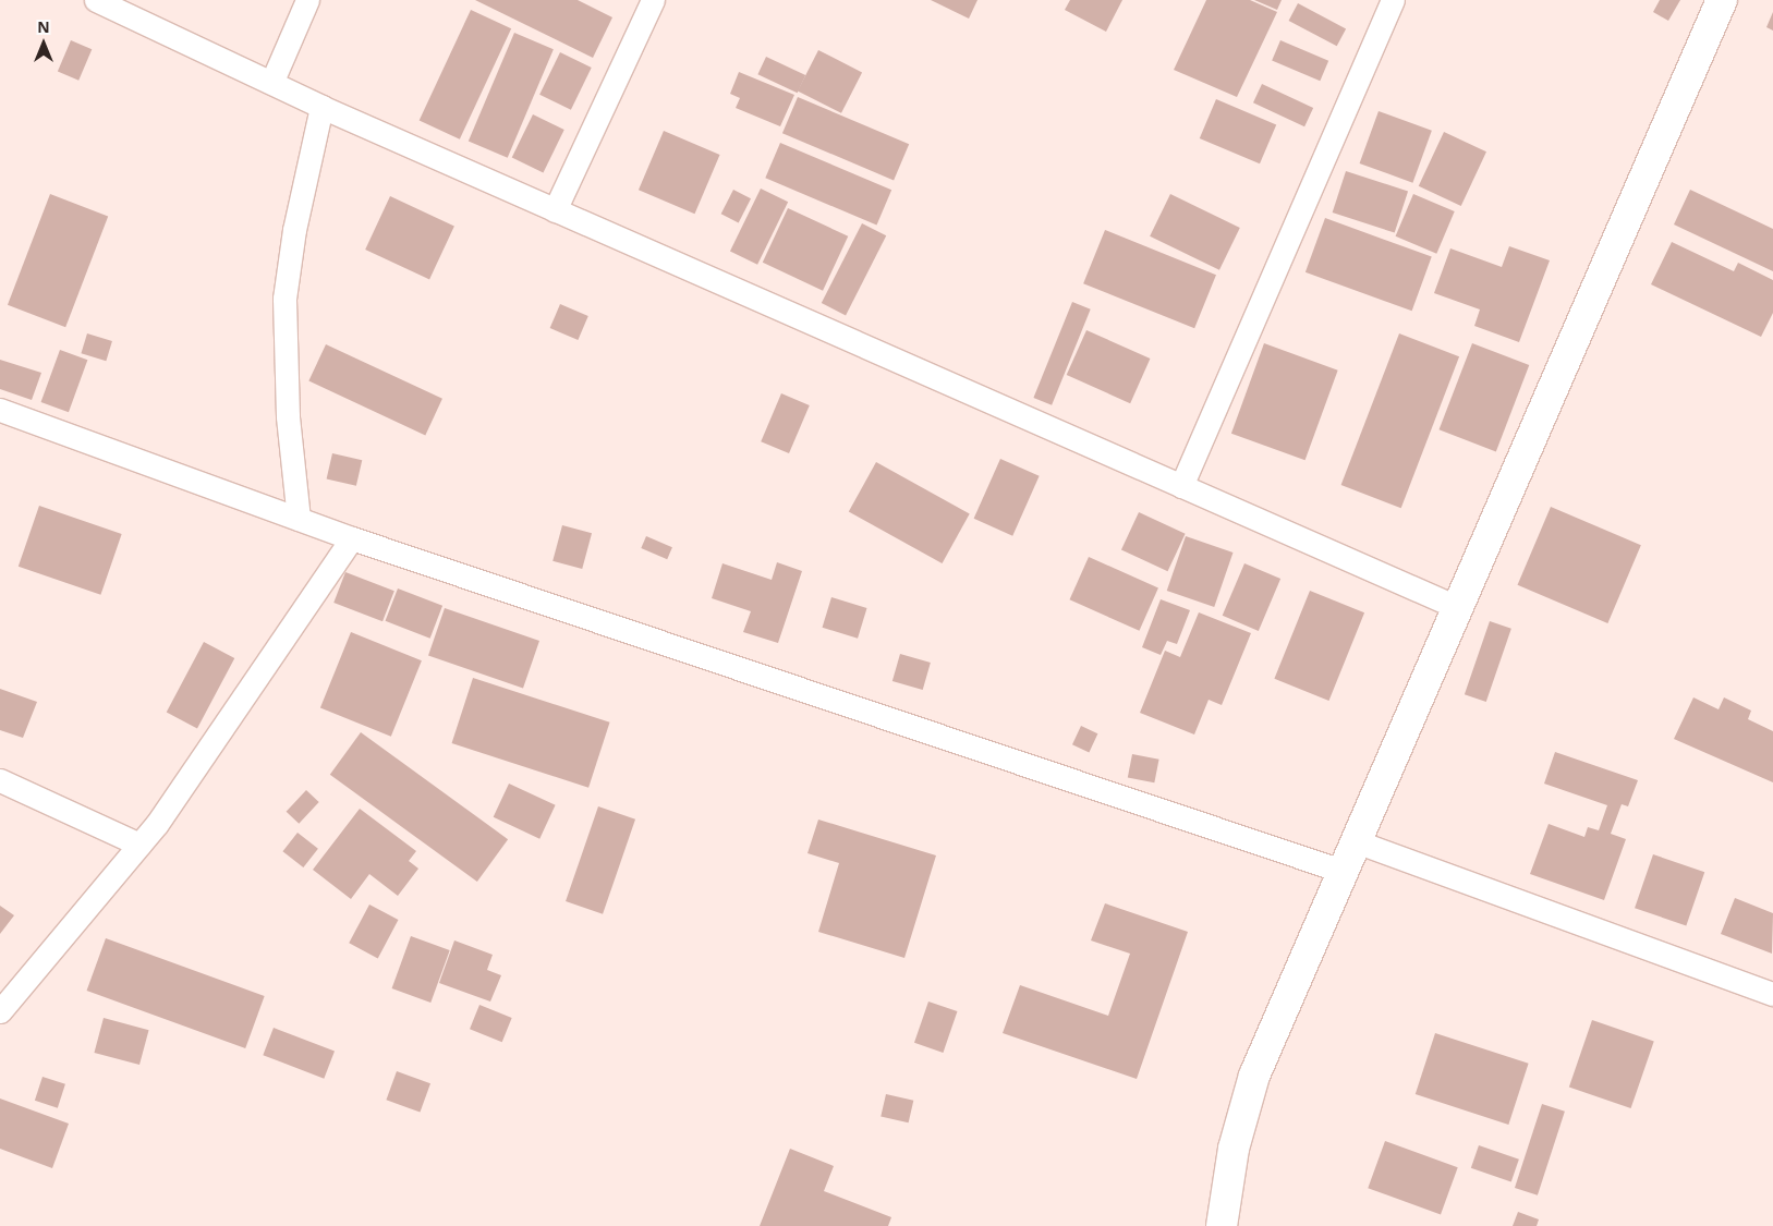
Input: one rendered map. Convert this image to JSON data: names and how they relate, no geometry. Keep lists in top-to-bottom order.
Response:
{
  "north": "top"
}
